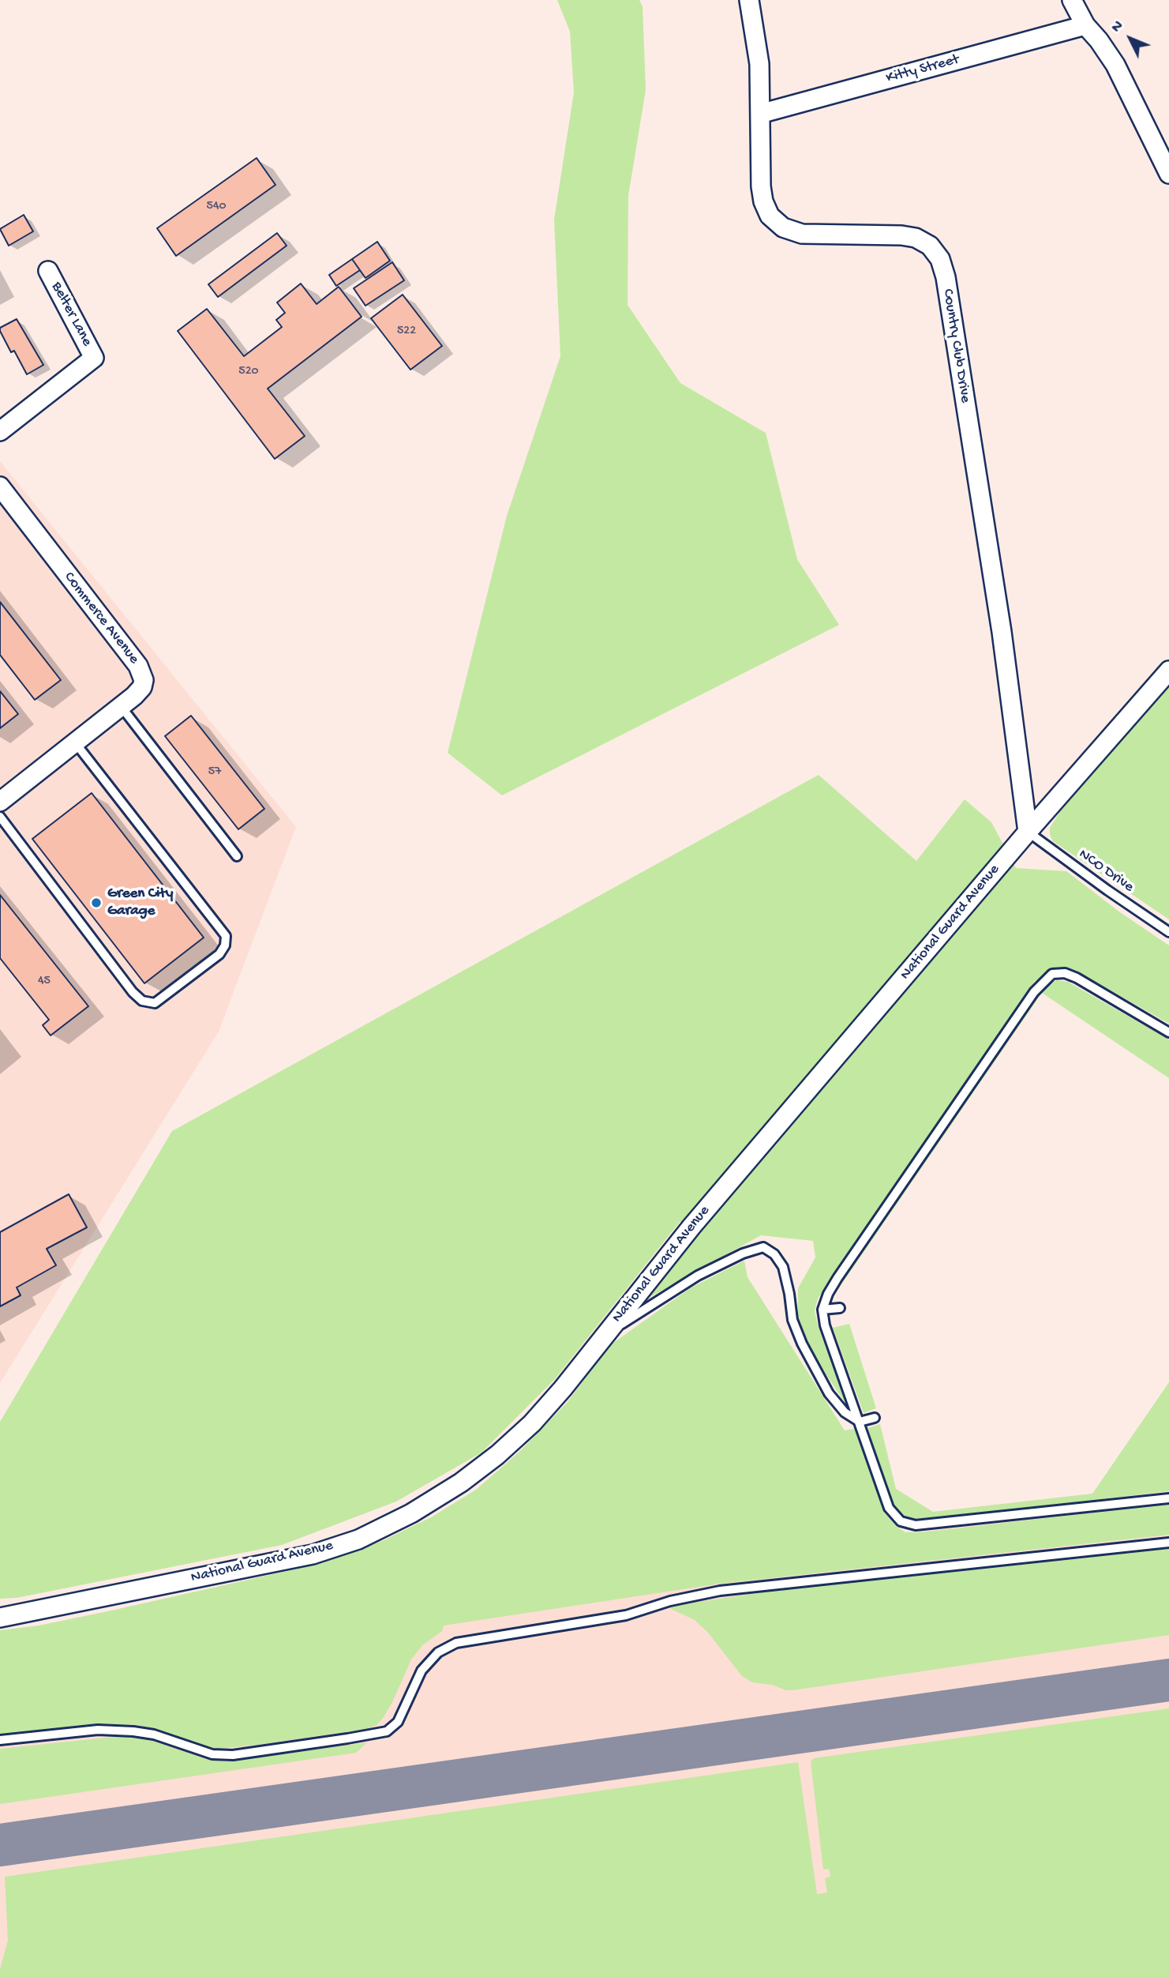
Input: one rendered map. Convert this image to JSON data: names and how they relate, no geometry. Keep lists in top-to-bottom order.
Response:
{
  "streets": {
    "street": [
      "Kitty Street",
      "Belter Lane",
      "Country Club Drive",
      "Commerce Avenue",
      "National Guard Avenue"
    ],
    "lane": ["NCO Drive"]
  },
  "crossings": [
    ["Kitty Street", "Country Club Drive"],
    ["Country Club Drive", "NCO Drive"],
    ["Country Club Drive", "National Guard Avenue"],
    ["NCO Drive", "National Guard Avenue"]
  ],
  "places": ["Green City Garage"],
  "house_numbers": [
    "540",
    "522",
    "520",
    "57",
    "45"
  ],
  "north": "top left"
}
